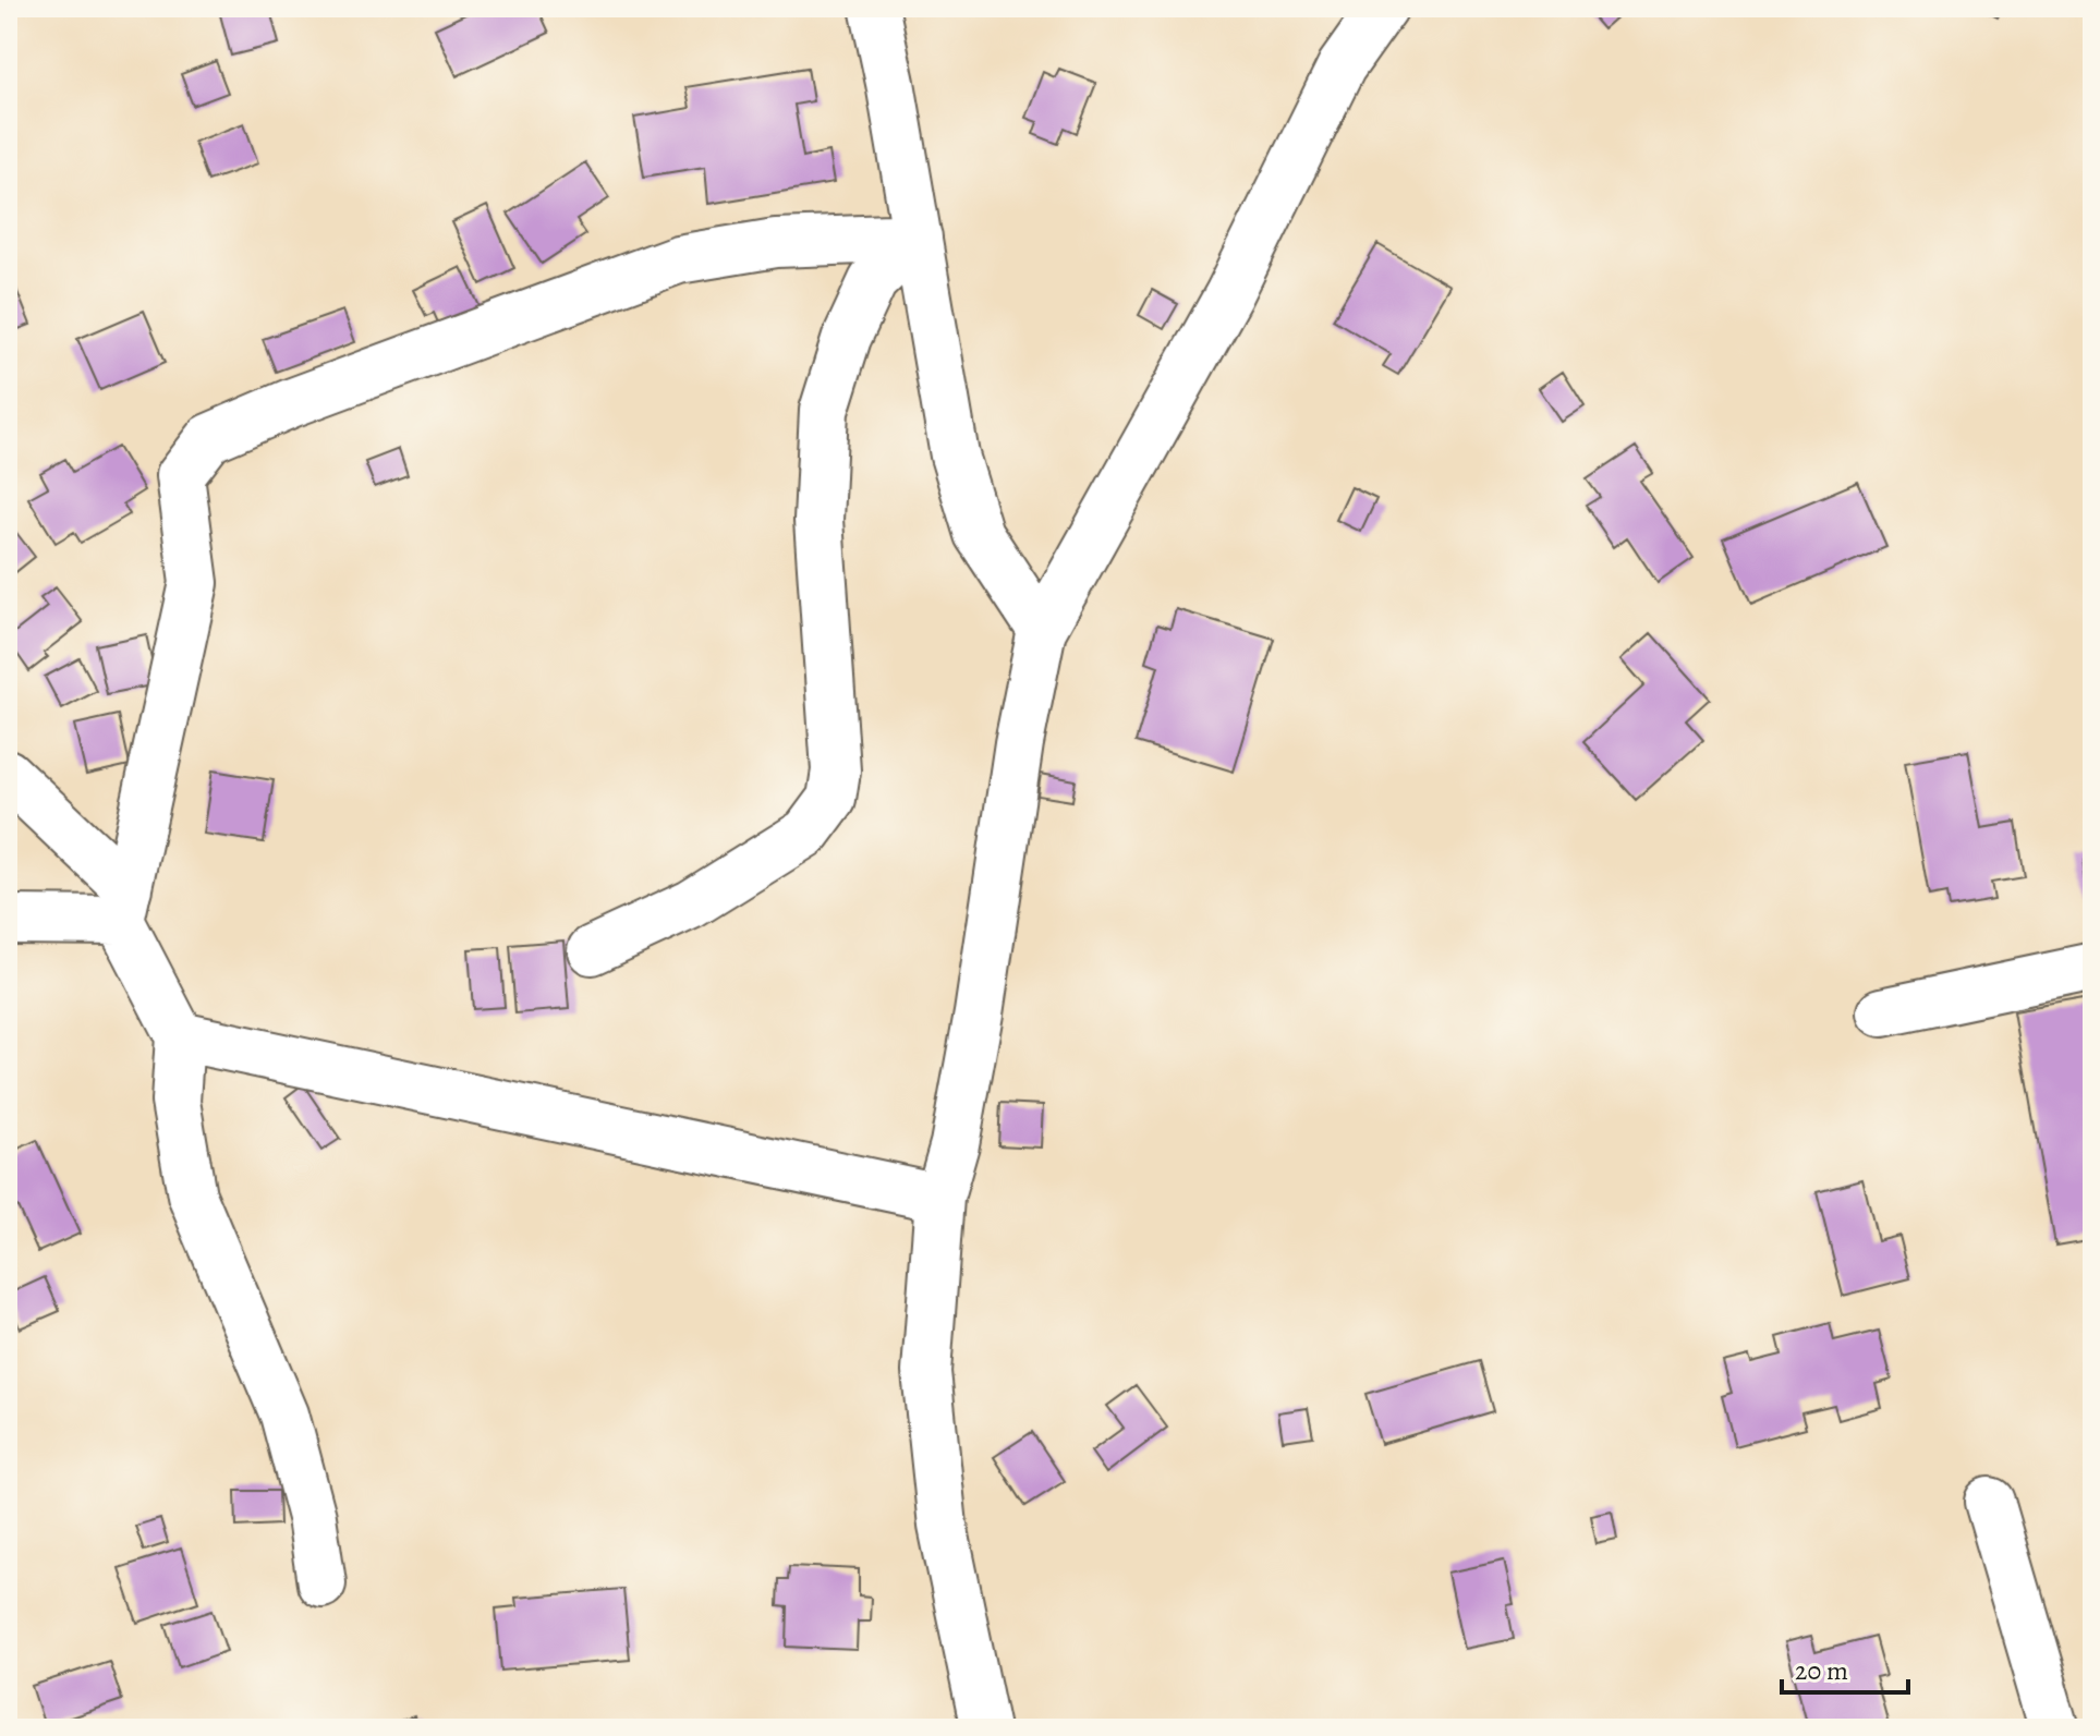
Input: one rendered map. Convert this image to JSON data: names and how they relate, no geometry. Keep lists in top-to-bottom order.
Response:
{
  "scale_bar": "20 m"
}
